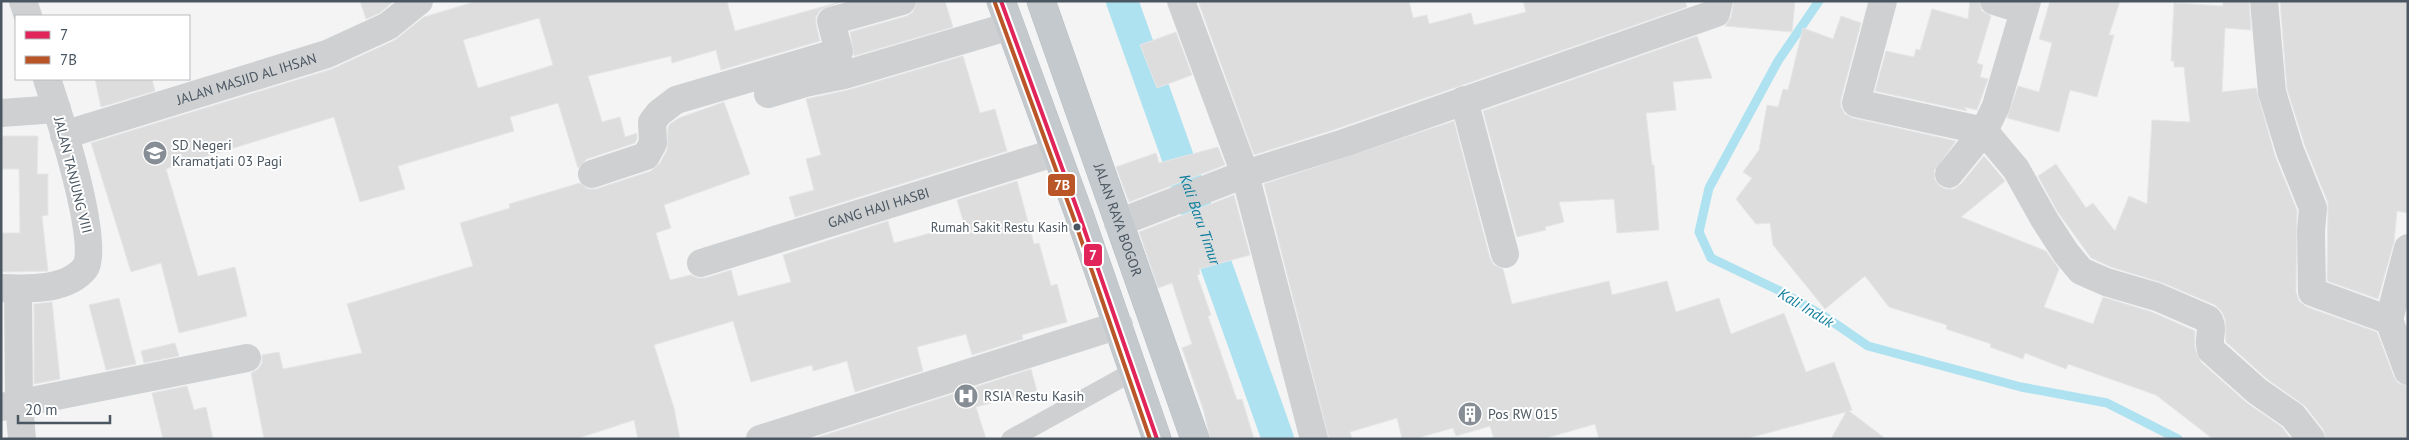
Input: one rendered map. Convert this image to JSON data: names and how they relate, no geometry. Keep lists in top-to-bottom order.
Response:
{
  "streets": {
    "highway": ["JALAN RAYA BOGOR"],
    "street": ["JALAN MASJID AL IHSAN", "JALAN TANJUNG VIII", "GANG HAJI HASBI"]
  },
  "crossings": [
    ["JALAN MASJID AL IHSAN", "JALAN TANJUNG VIII"]
  ],
  "water": ["Kali Baru Timur", "Kali Induk"],
  "places": {
    "school or university": ["SD Negeri Kramatjati 03 Pagi"],
    "other": ["Rumah Sakit Restu Kasih"],
    "hospital": ["RSIA Restu Kasih"],
    "building": ["Pos RW 015"]
  },
  "lines": ["transit line 7", "transit line 7B"],
  "legend": ["7", "7B"],
  "scale_bar": "20 m"
}
